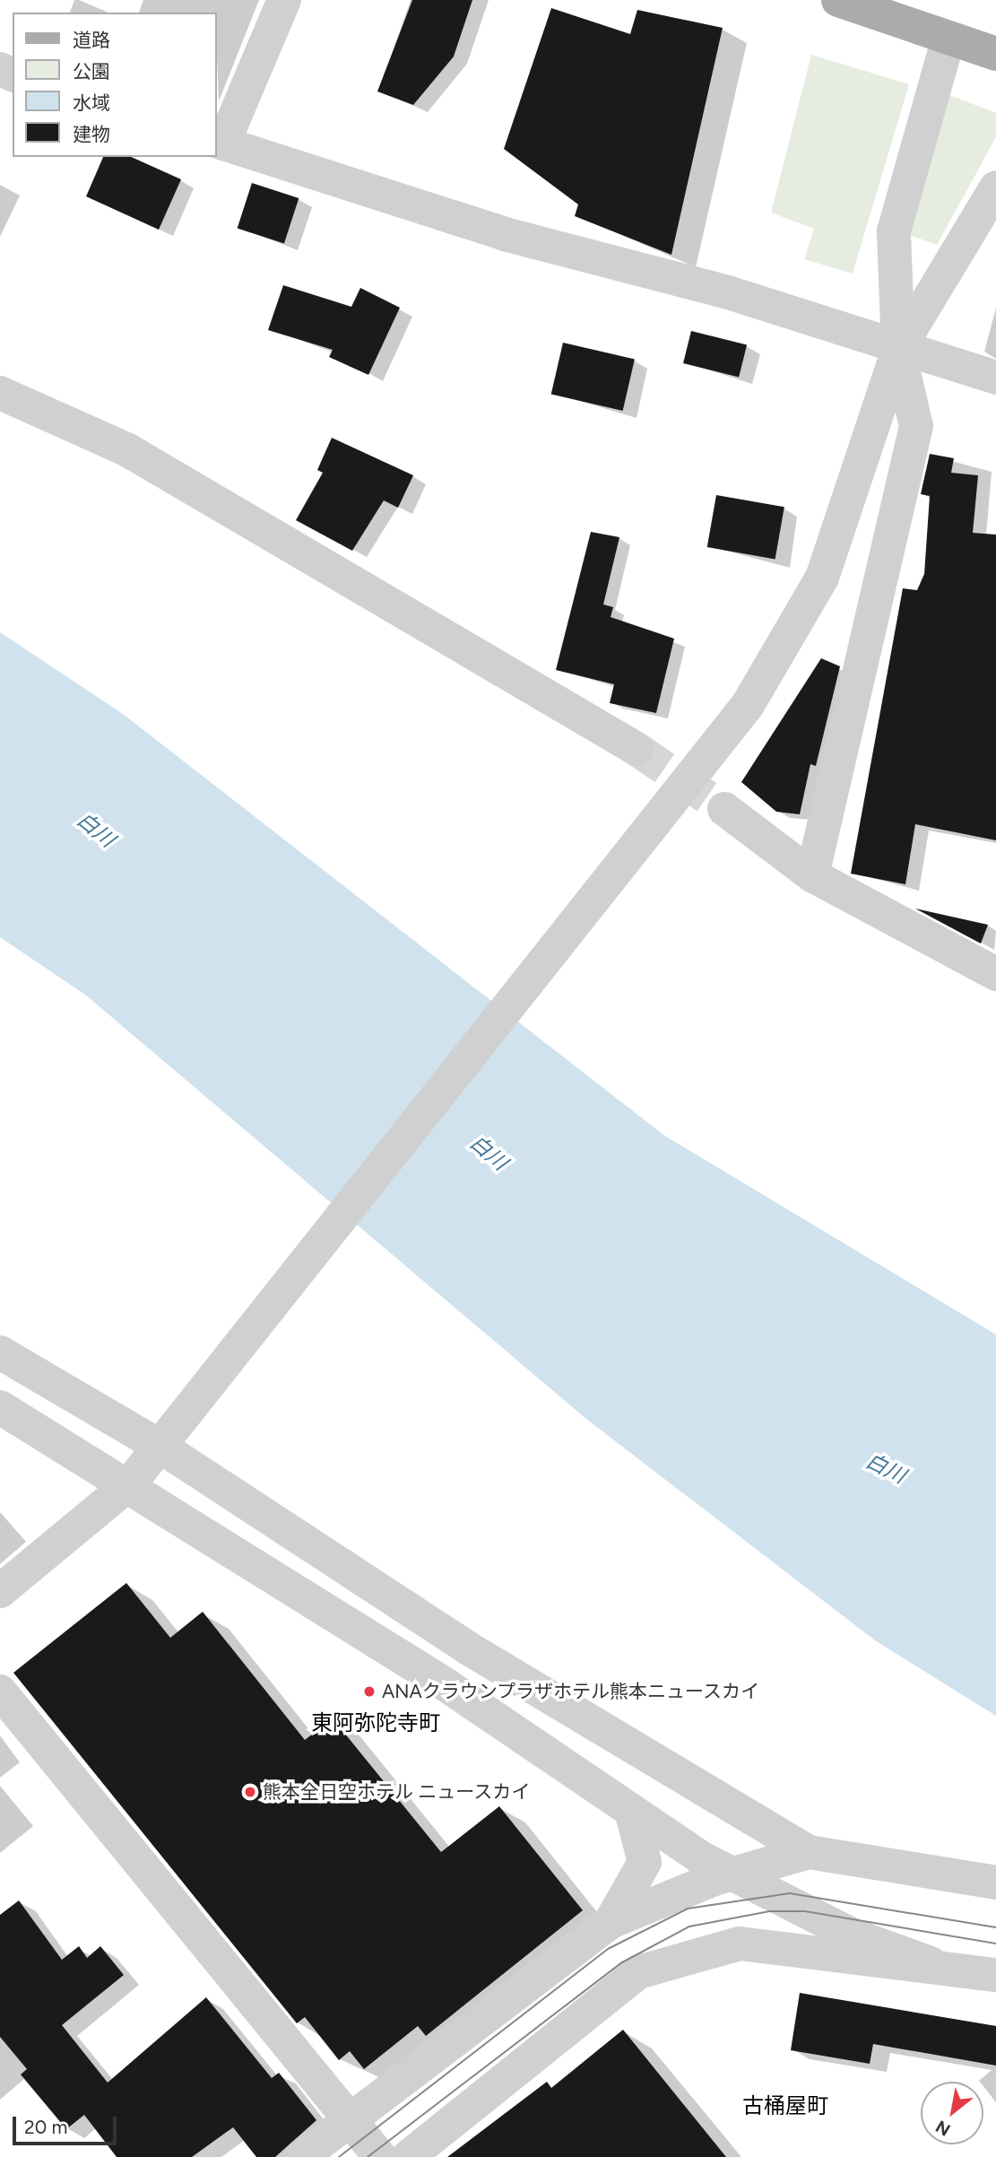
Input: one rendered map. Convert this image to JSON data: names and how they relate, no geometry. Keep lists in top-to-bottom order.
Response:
{
  "districts": ["東阿弥陀寺町", "古桶屋町"],
  "water": ["白川"],
  "places": ["ANAクラウンプラザホテル熊本ニュースカイ", "熊本全日空ホテル ニュースカイ"],
  "legend": [
    "道路",
    "公園",
    "水域",
    "建物"
  ],
  "scale_bar": "20 m",
  "north": "bottom left"
}
